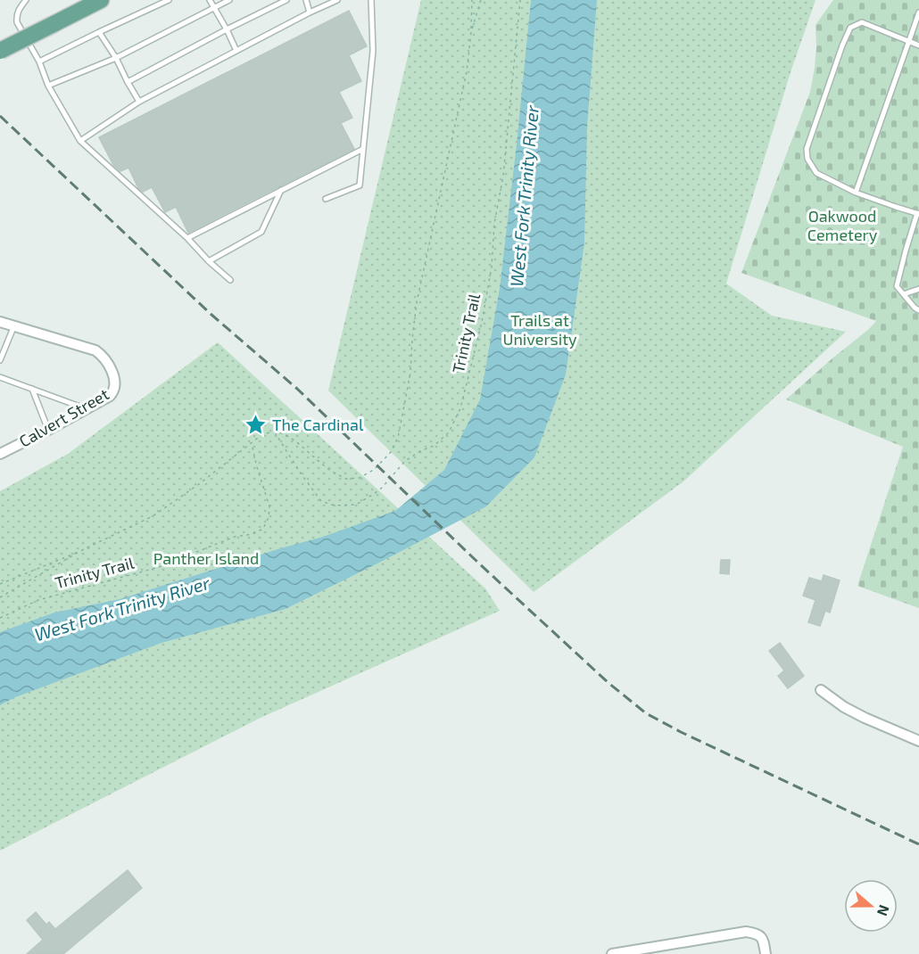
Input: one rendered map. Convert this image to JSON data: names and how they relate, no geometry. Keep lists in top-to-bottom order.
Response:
{
  "streets": {
    "street": ["Calvert Street"],
    "path": ["Trinity Trail"]
  },
  "water": ["West Fork Trinity River"],
  "parks": ["Oakwood Cemetery", "Trails at University", "Panther Island"],
  "places": {
    "place": ["The Cardinal"]
  },
  "north": "right"
}
